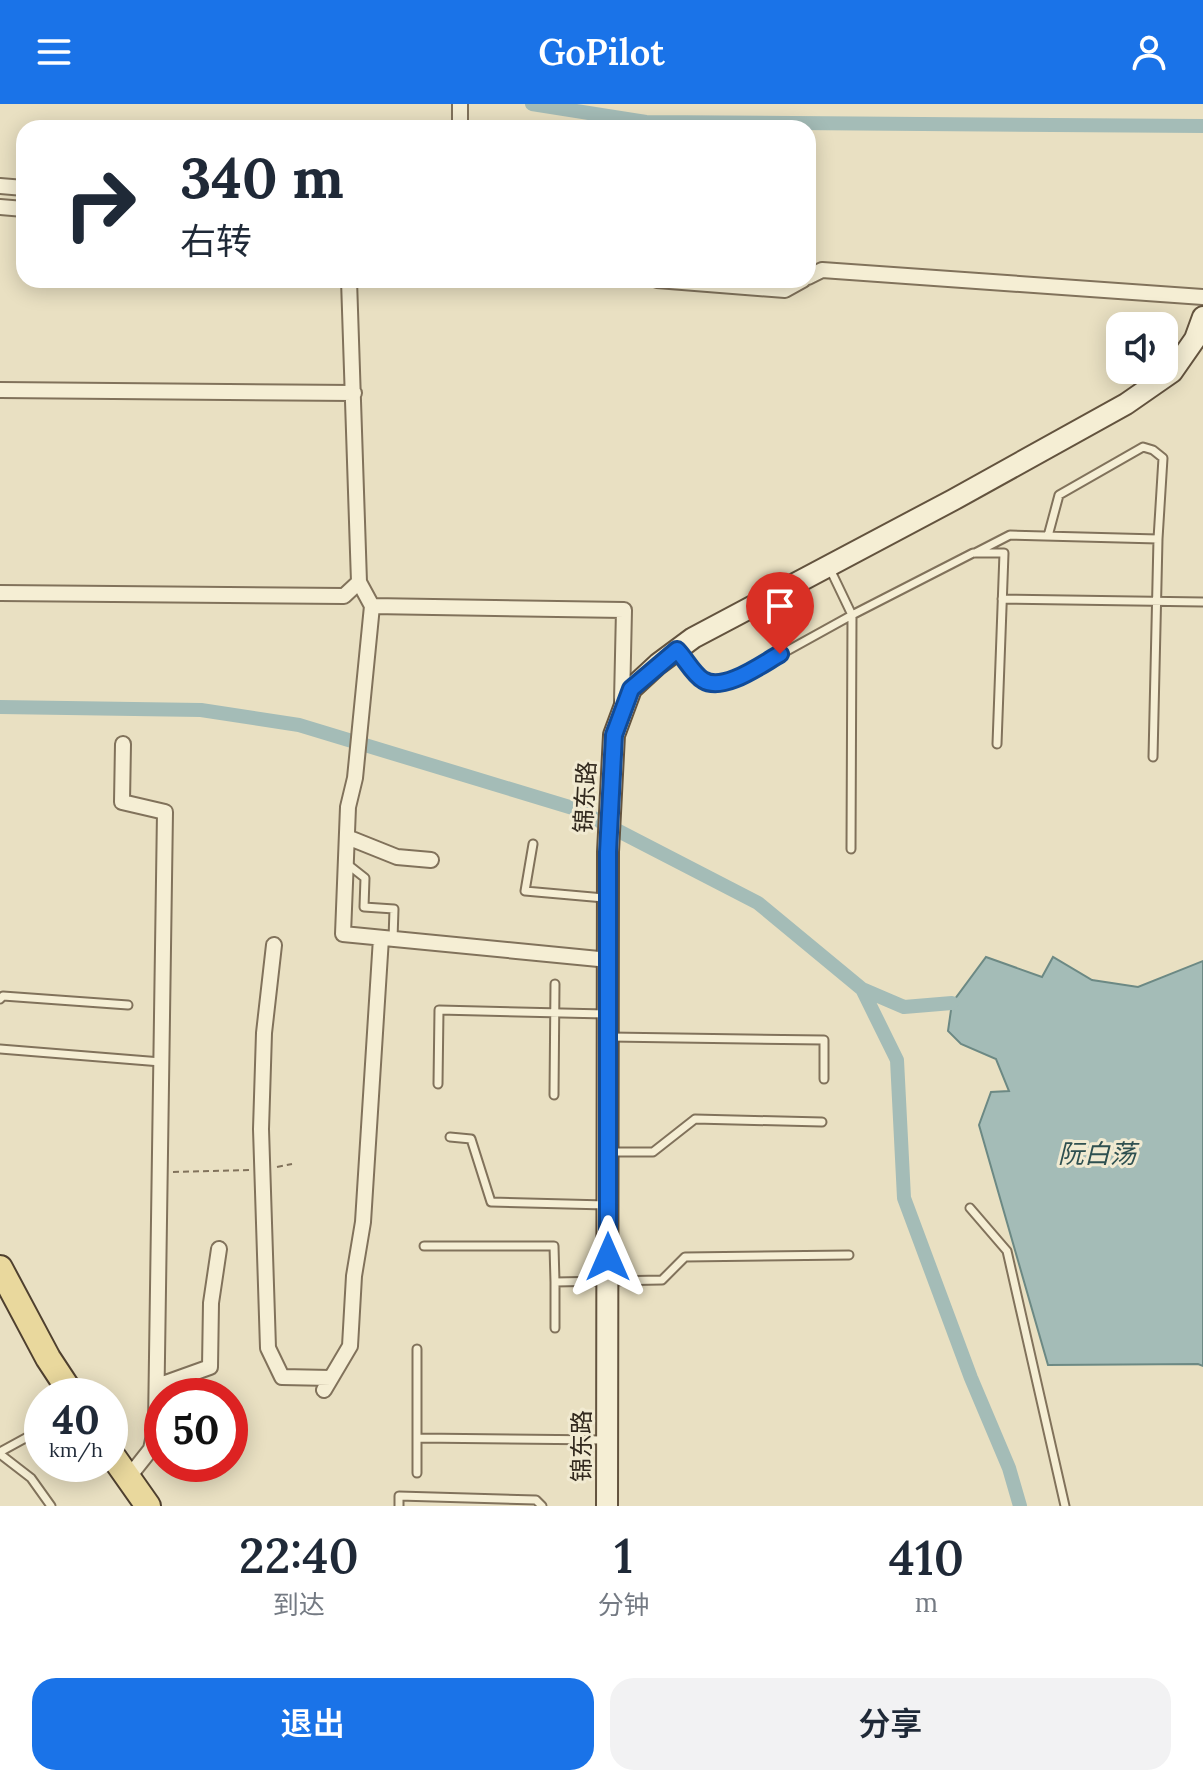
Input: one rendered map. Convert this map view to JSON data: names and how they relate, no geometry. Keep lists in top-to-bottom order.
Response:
{
  "streets": {
    "main road": ["锦东路"]
  },
  "water": ["阮白荡"],
  "page": {
    "header": "GoPilot",
    "turn": ["340 m", "右转"],
    "speed": "40 km/h",
    "limit": "50",
    "eta": [
      "22:40",
      "到达",
      "1",
      "分钟",
      "410",
      "m"
    ],
    "buttons": ["退出", "分享"]
  }
}
